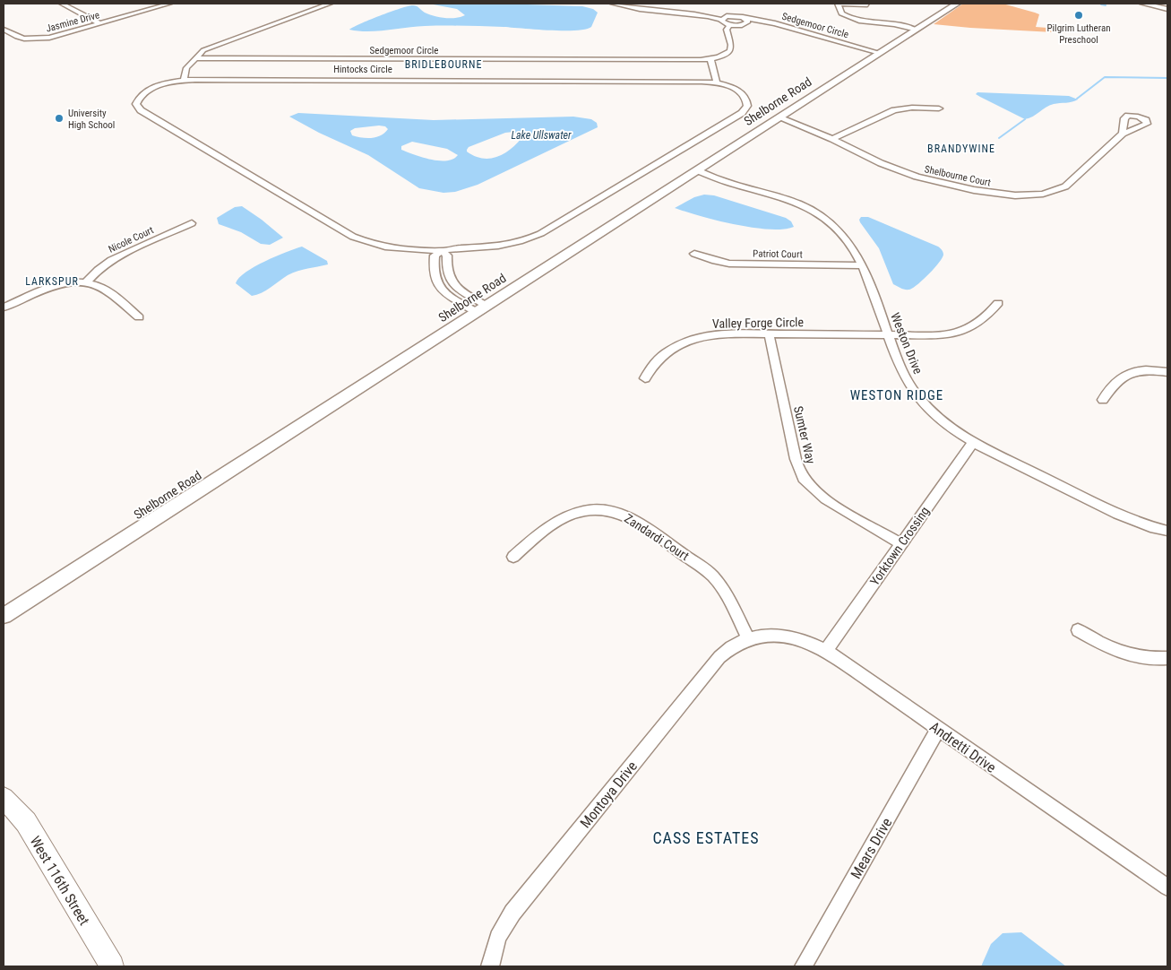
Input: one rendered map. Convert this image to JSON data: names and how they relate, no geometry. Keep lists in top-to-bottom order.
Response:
{
  "streets": {
    "main road": ["West 116th Street"],
    "street": [
      "Jasmine Drive",
      "Sedgemoor Circle",
      "Hintocks Circle",
      "Shelborne Road",
      "Shelbourne Court",
      "Nicole Court",
      "Patriot Court",
      "Valley Forge Circle",
      "Weston Drive",
      "Sumter Way",
      "Zandardi Court",
      "Yorktown Crossing",
      "Andretti Drive",
      "Montoya Drive",
      "Mears Drive"
    ]
  },
  "crossings": [
    ["Sedgemoor Circle", "Shelborne Road"],
    ["Shelborne Road", "Shelbourne Court"],
    ["Shelborne Road", "Weston Drive"],
    ["Patriot Court", "Weston Drive"],
    ["Valley Forge Circle", "Weston Drive"],
    ["Valley Forge Circle", "Sumter Way"],
    ["Weston Drive", "Yorktown Crossing"],
    ["Sumter Way", "Yorktown Crossing"],
    ["Zandardi Court", "Andretti Drive"],
    ["Zandardi Court", "Montoya Drive"],
    ["Yorktown Crossing", "Andretti Drive"],
    ["Andretti Drive", "Montoya Drive"],
    ["Andretti Drive", "Mears Drive"]
  ],
  "districts": [
    "BRIDLEBOURNE",
    "BRANDYWINE",
    "LARKSPUR",
    "WESTON RIDGE",
    "CASS ESTATES"
  ],
  "water": ["Lake Ullswater"],
  "places": ["Pilgrim Lutheran Preschool", "University High School"]
}
